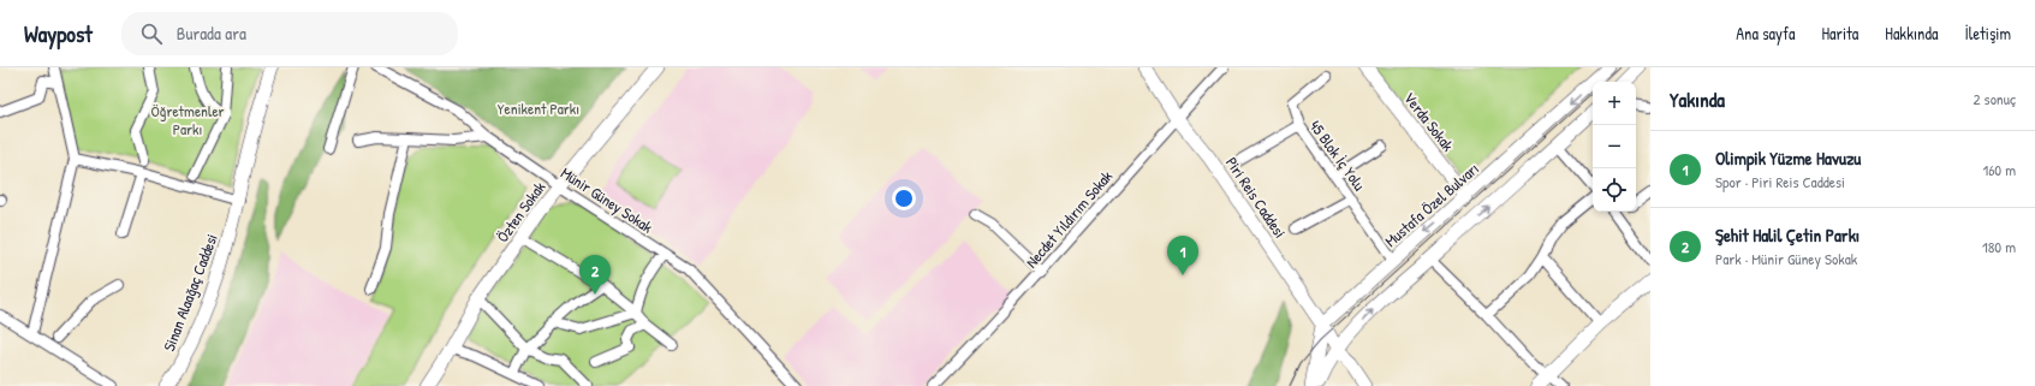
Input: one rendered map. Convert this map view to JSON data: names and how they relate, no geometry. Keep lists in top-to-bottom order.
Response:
{
  "streets": {
    "main road": [
      "Verda Sokak",
      "Piri Reis Caddesi",
      "Mustafa Özel Bulvarı",
      "Özten Sokak",
      "Sinan Alaağaç Caddesi"
    ],
    "street": ["45 Blok İç Yolu", "Münir Güney Sokak", "Necdet Yıldırım Sokak"]
  },
  "crossings": [
    ["Verda Sokak", "Mustafa Özel Bulvarı"],
    ["45 Blok İç Yolu", "Mustafa Özel Bulvarı"],
    ["Piri Reis Caddesi", "Mustafa Özel Bulvarı"],
    ["Piri Reis Caddesi", "Necdet Yıldırım Sokak"],
    ["Münir Güney Sokak", "Özten Sokak"]
  ],
  "parks": ["Yenikent Parkı", "Öğretmenler Parkı"],
  "page": {
    "header": "Waypost",
    "search": "Burada ara",
    "nav": [
      "Ana sayfa",
      "Harita",
      "Hakkında",
      "İletişim"
    ],
    "heading": ["Yakında", "2 sonuç"],
    "map_buttons": ["+", "−"],
    "list": [
      {
        "mark": "1",
        "name": "Olimpik Yüzme Havuzu",
        "note": "Spor · Piri Reis Caddesi",
        "value": "160 m"
      },
      {
        "mark": "2",
        "name": "Şehit Halil Çetin Parkı",
        "note": "Park · Münir Güney Sokak",
        "value": "180 m"
      }
    ],
    "pins": ["1", "2"]
  }
}
